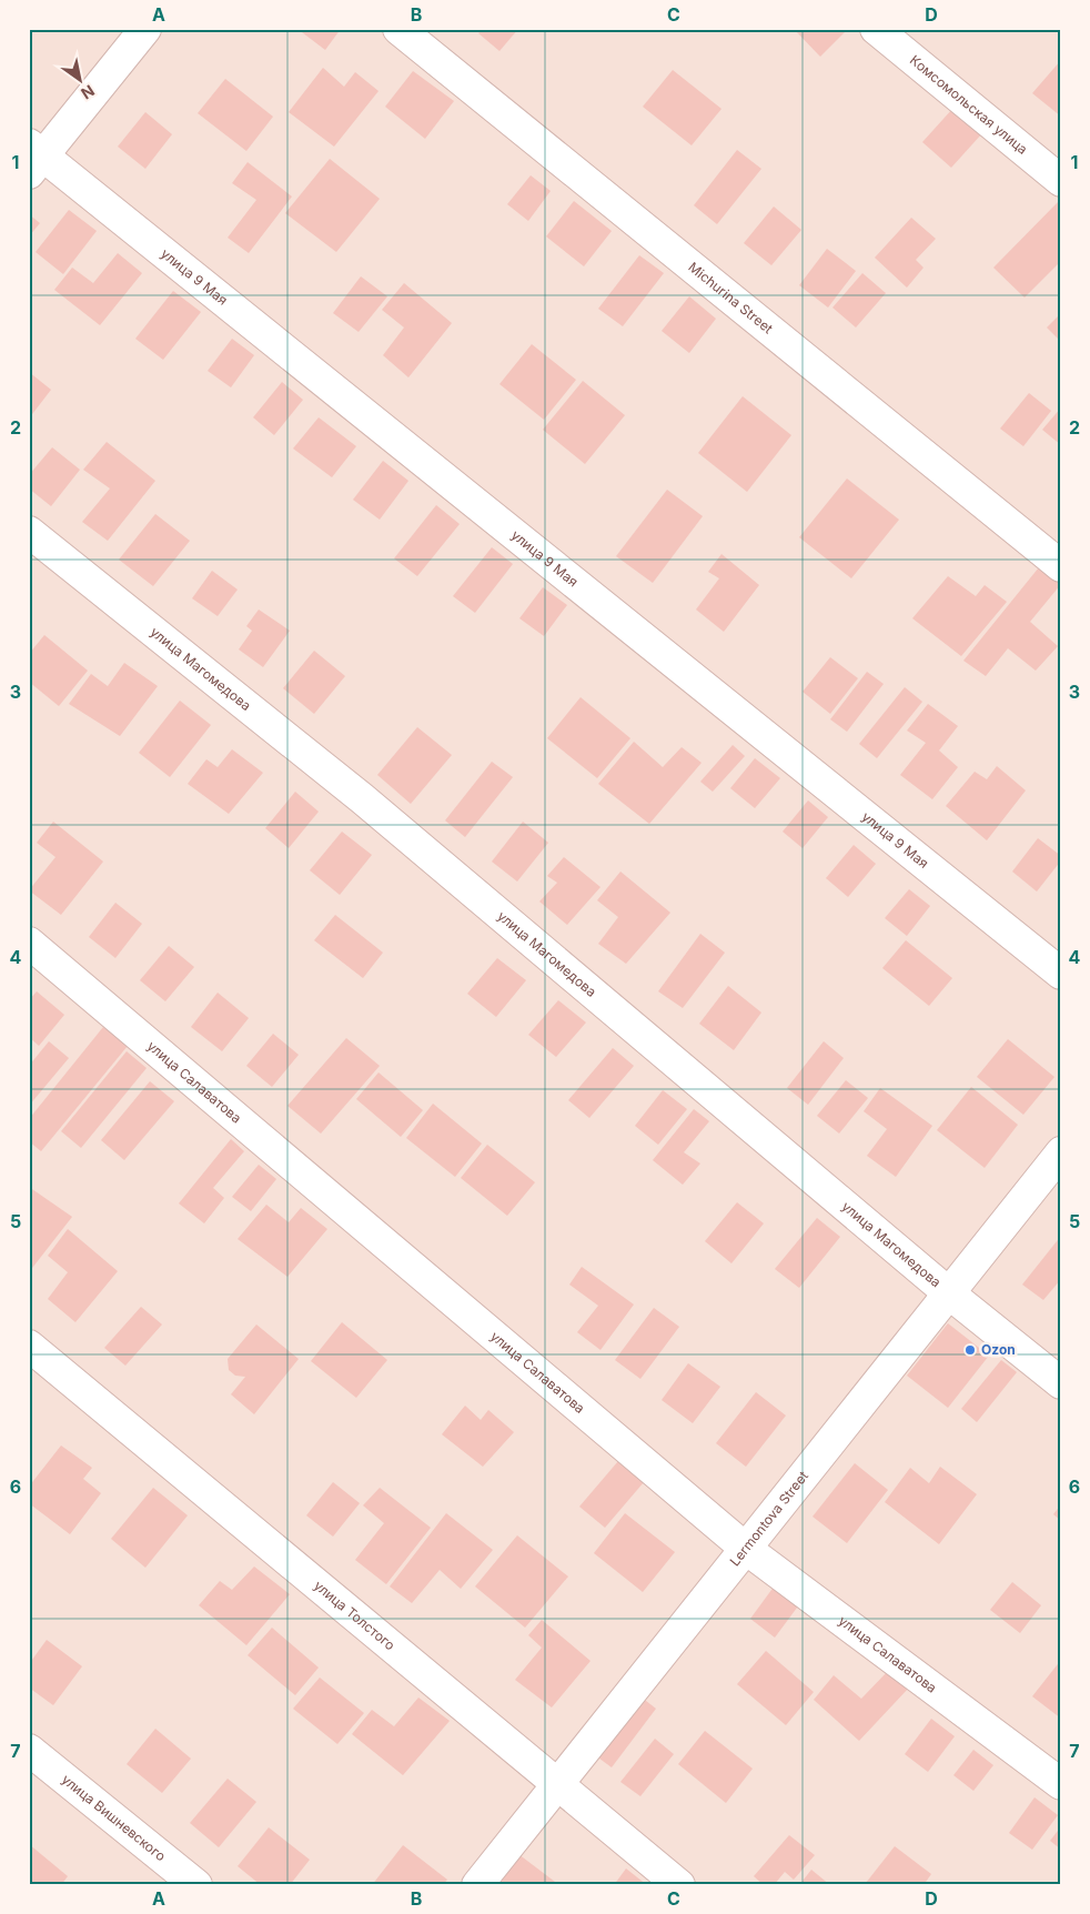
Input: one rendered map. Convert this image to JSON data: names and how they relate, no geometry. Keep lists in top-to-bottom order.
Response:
{
  "streets": {
    "street": [
      "Комсомольская улица",
      "улица 9 Мая",
      "Michurina Street",
      "улица Магомедова",
      "улица Салаватова",
      "Lermontova Street",
      "улица Толстого",
      "улица Вишневского"
    ]
  },
  "crossings": [
    ["улица Магомедова", "Lermontova Street"],
    ["улица Салаватова", "Lermontova Street"],
    ["Lermontova Street", "улица Толстого"]
  ],
  "places": ["Ozon"],
  "north": "bottom right",
  "grid": {
    "columns": [
      "A",
      "B",
      "C",
      "D"
    ],
    "rows": [
      "1",
      "2",
      "3",
      "4",
      "5",
      "6",
      "7"
    ]
  }
}
